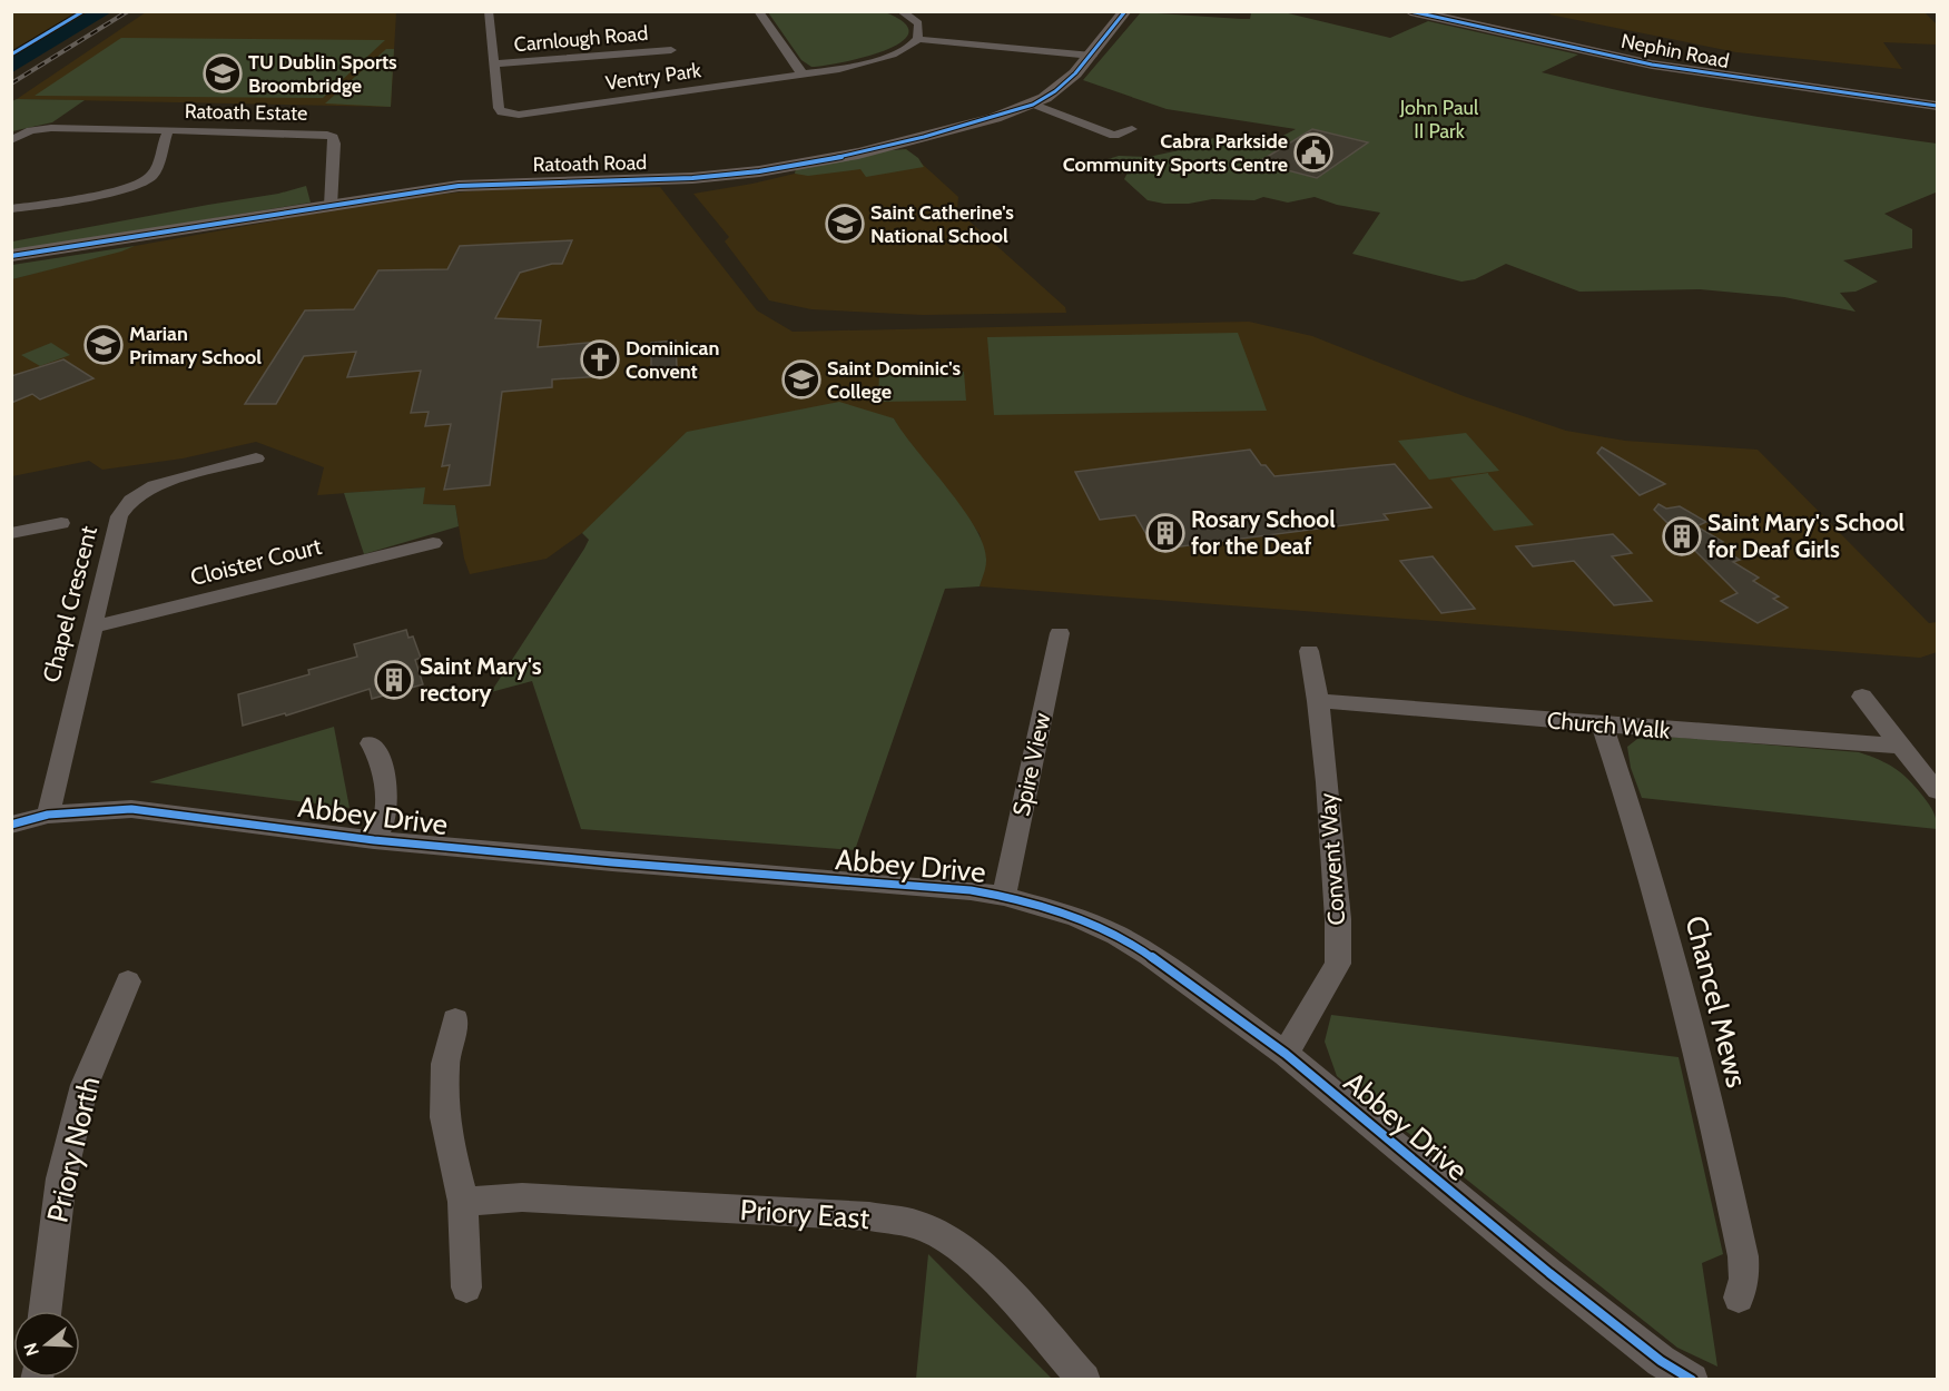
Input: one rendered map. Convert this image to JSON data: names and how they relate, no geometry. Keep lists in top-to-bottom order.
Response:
{
  "streets": {
    "main road": ["Nephin Road", "Ratoath Road"],
    "street": [
      "Carnlough Road",
      "Ventry Park",
      "Ratoath Estate",
      "Cloister Court",
      "Chapel Crescent",
      "Church Walk",
      "Spire View",
      "Abbey Drive",
      "Convent Way",
      "Chancel Mews",
      "Priory North",
      "Priory East"
    ]
  },
  "crossings": [
    ["Carnlough Road", "Ventry Park"],
    ["Ratoath Estate", "Ratoath Road"],
    ["Cloister Court", "Chapel Crescent"],
    ["Chapel Crescent", "Abbey Drive"],
    ["Church Walk", "Convent Way"],
    ["Church Walk", "Chancel Mews"],
    ["Spire View", "Abbey Drive"],
    ["Abbey Drive", "Convent Way"]
  ],
  "parks": ["John Paul II Park"],
  "places": {
    "school or university": [
      "TU Dublin Sports Broombridge",
      "Saint Catherine's National School",
      "Marian Primary School",
      "Saint Dominic's College"
    ],
    "public building": ["Cabra Parkside Community Sports Centre"],
    "church": ["Dominican Convent"],
    "building": ["Rosary School for the Deaf", "Saint Mary's School for Deaf Girls", "Saint Mary's rectory"]
  },
  "north": "left"
}
